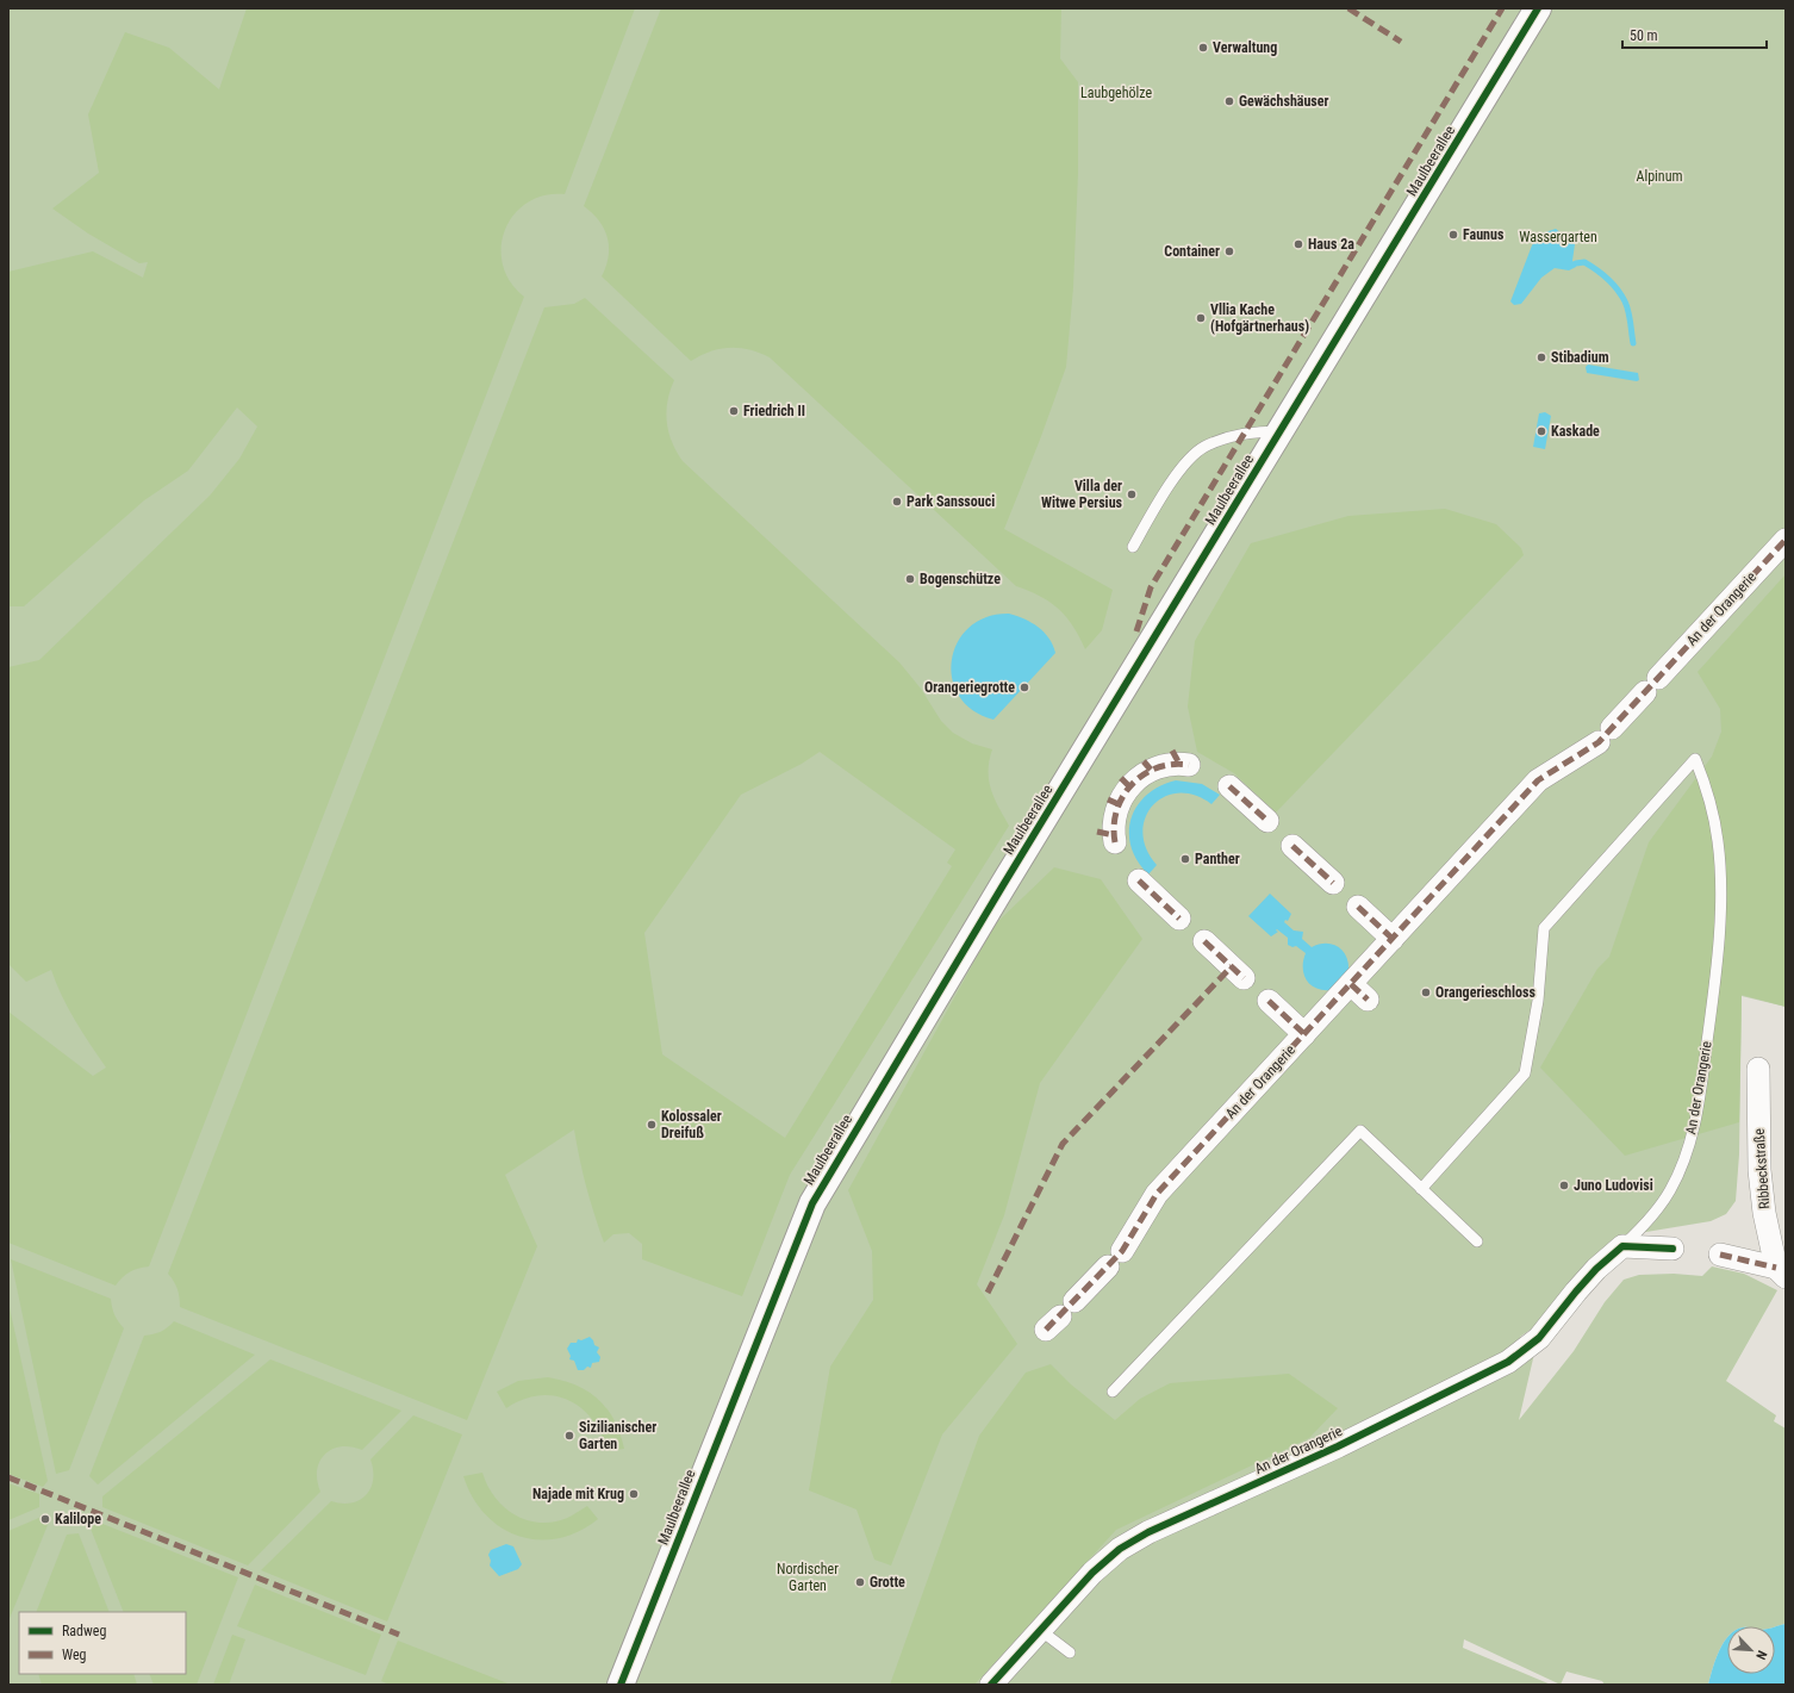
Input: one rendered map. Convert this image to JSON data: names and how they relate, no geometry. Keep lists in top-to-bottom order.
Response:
{
  "streets": {
    "street": ["Maulbeerallee", "An der Orangerie", "Ribbeckstraße"]
  },
  "parks": [
    "Laubgehölze",
    "Alpinum",
    "Wassergarten",
    "Nordischer Garten"
  ],
  "places": [
    "Verwaltung",
    "Gewächshäuser",
    "Faunus",
    "Haus 2a",
    "Container",
    "Vllia Kache (Hofgärtnerhaus)",
    "Stibadium",
    "Friedrich II",
    "Kaskade",
    "Villa der Witwe Persius",
    "Park Sanssouci",
    "Bogenschütze",
    "Orangeriegrotte",
    "Panther",
    "Orangerieschloss",
    "Kolossaler Dreifuß",
    "Juno Ludovisi",
    "Sizilianischer Garten",
    "Najade mit Krug",
    "Kalilope",
    "Grotte"
  ],
  "legend": ["Radweg", "Weg"],
  "scale_bar": "50 m",
  "north": "bottom right"
}
